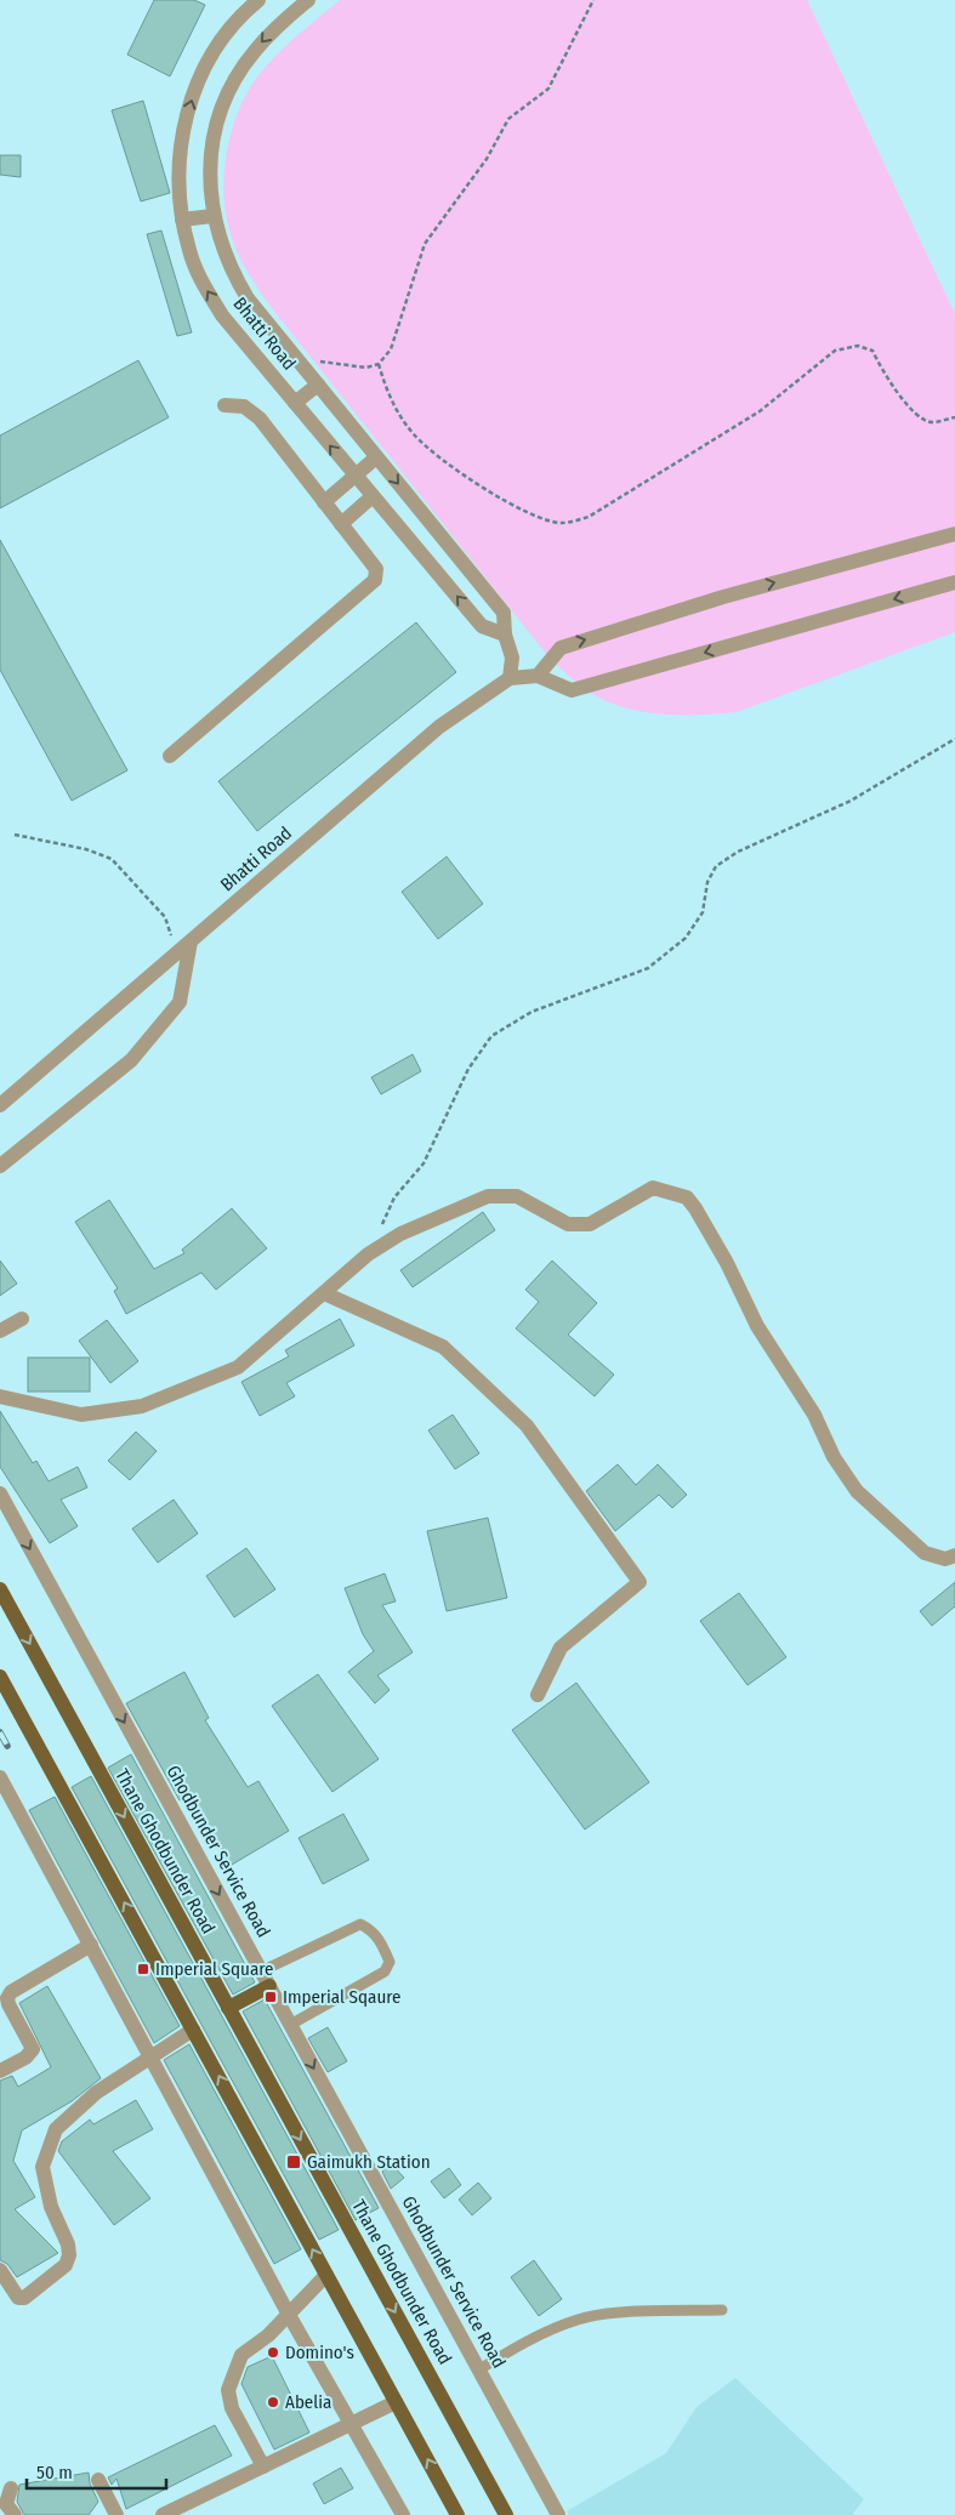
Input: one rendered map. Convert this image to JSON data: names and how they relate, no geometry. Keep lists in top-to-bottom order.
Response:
{
  "streets": {
    "main road": ["Thane Ghodbunder Road"],
    "street": ["Bhatti Road", "Ghodbunder Service Road"]
  },
  "one_way": ["Ghodbunder Service Road"],
  "places": {
    "transit": ["Imperial Square", "Imperial Sqaure", "Gaimukh Station"],
    "other": ["Domino's", "Abelia"]
  },
  "scale_bar": "50 m"
}
